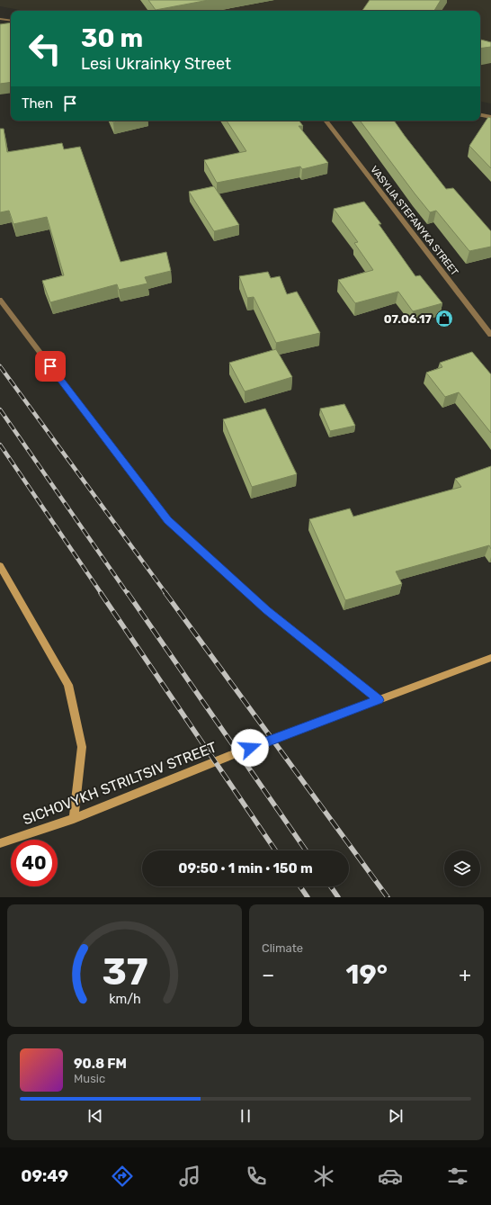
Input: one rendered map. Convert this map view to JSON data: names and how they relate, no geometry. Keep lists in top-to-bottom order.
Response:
{
  "streets": {
    "street": ["VASYLIA STEFANYKA STREET", "SICHOVYKH STRILTSIV STREET"]
  },
  "places": {
    "shop": ["07.06.17"]
  },
  "page": {
    "turn": ["30 m", "Lesi Ukrainky Street"],
    "then": "Then",
    "limit": "40",
    "trip": "09:50 · 1 min · 150 m",
    "tile": "Climate",
    "heat": ["−", "19°", "+"],
    "song": ["90.8 FM", "Music"],
    "tabs": "09:49",
    "gauge": ["37", "km/h"]
  }
}
